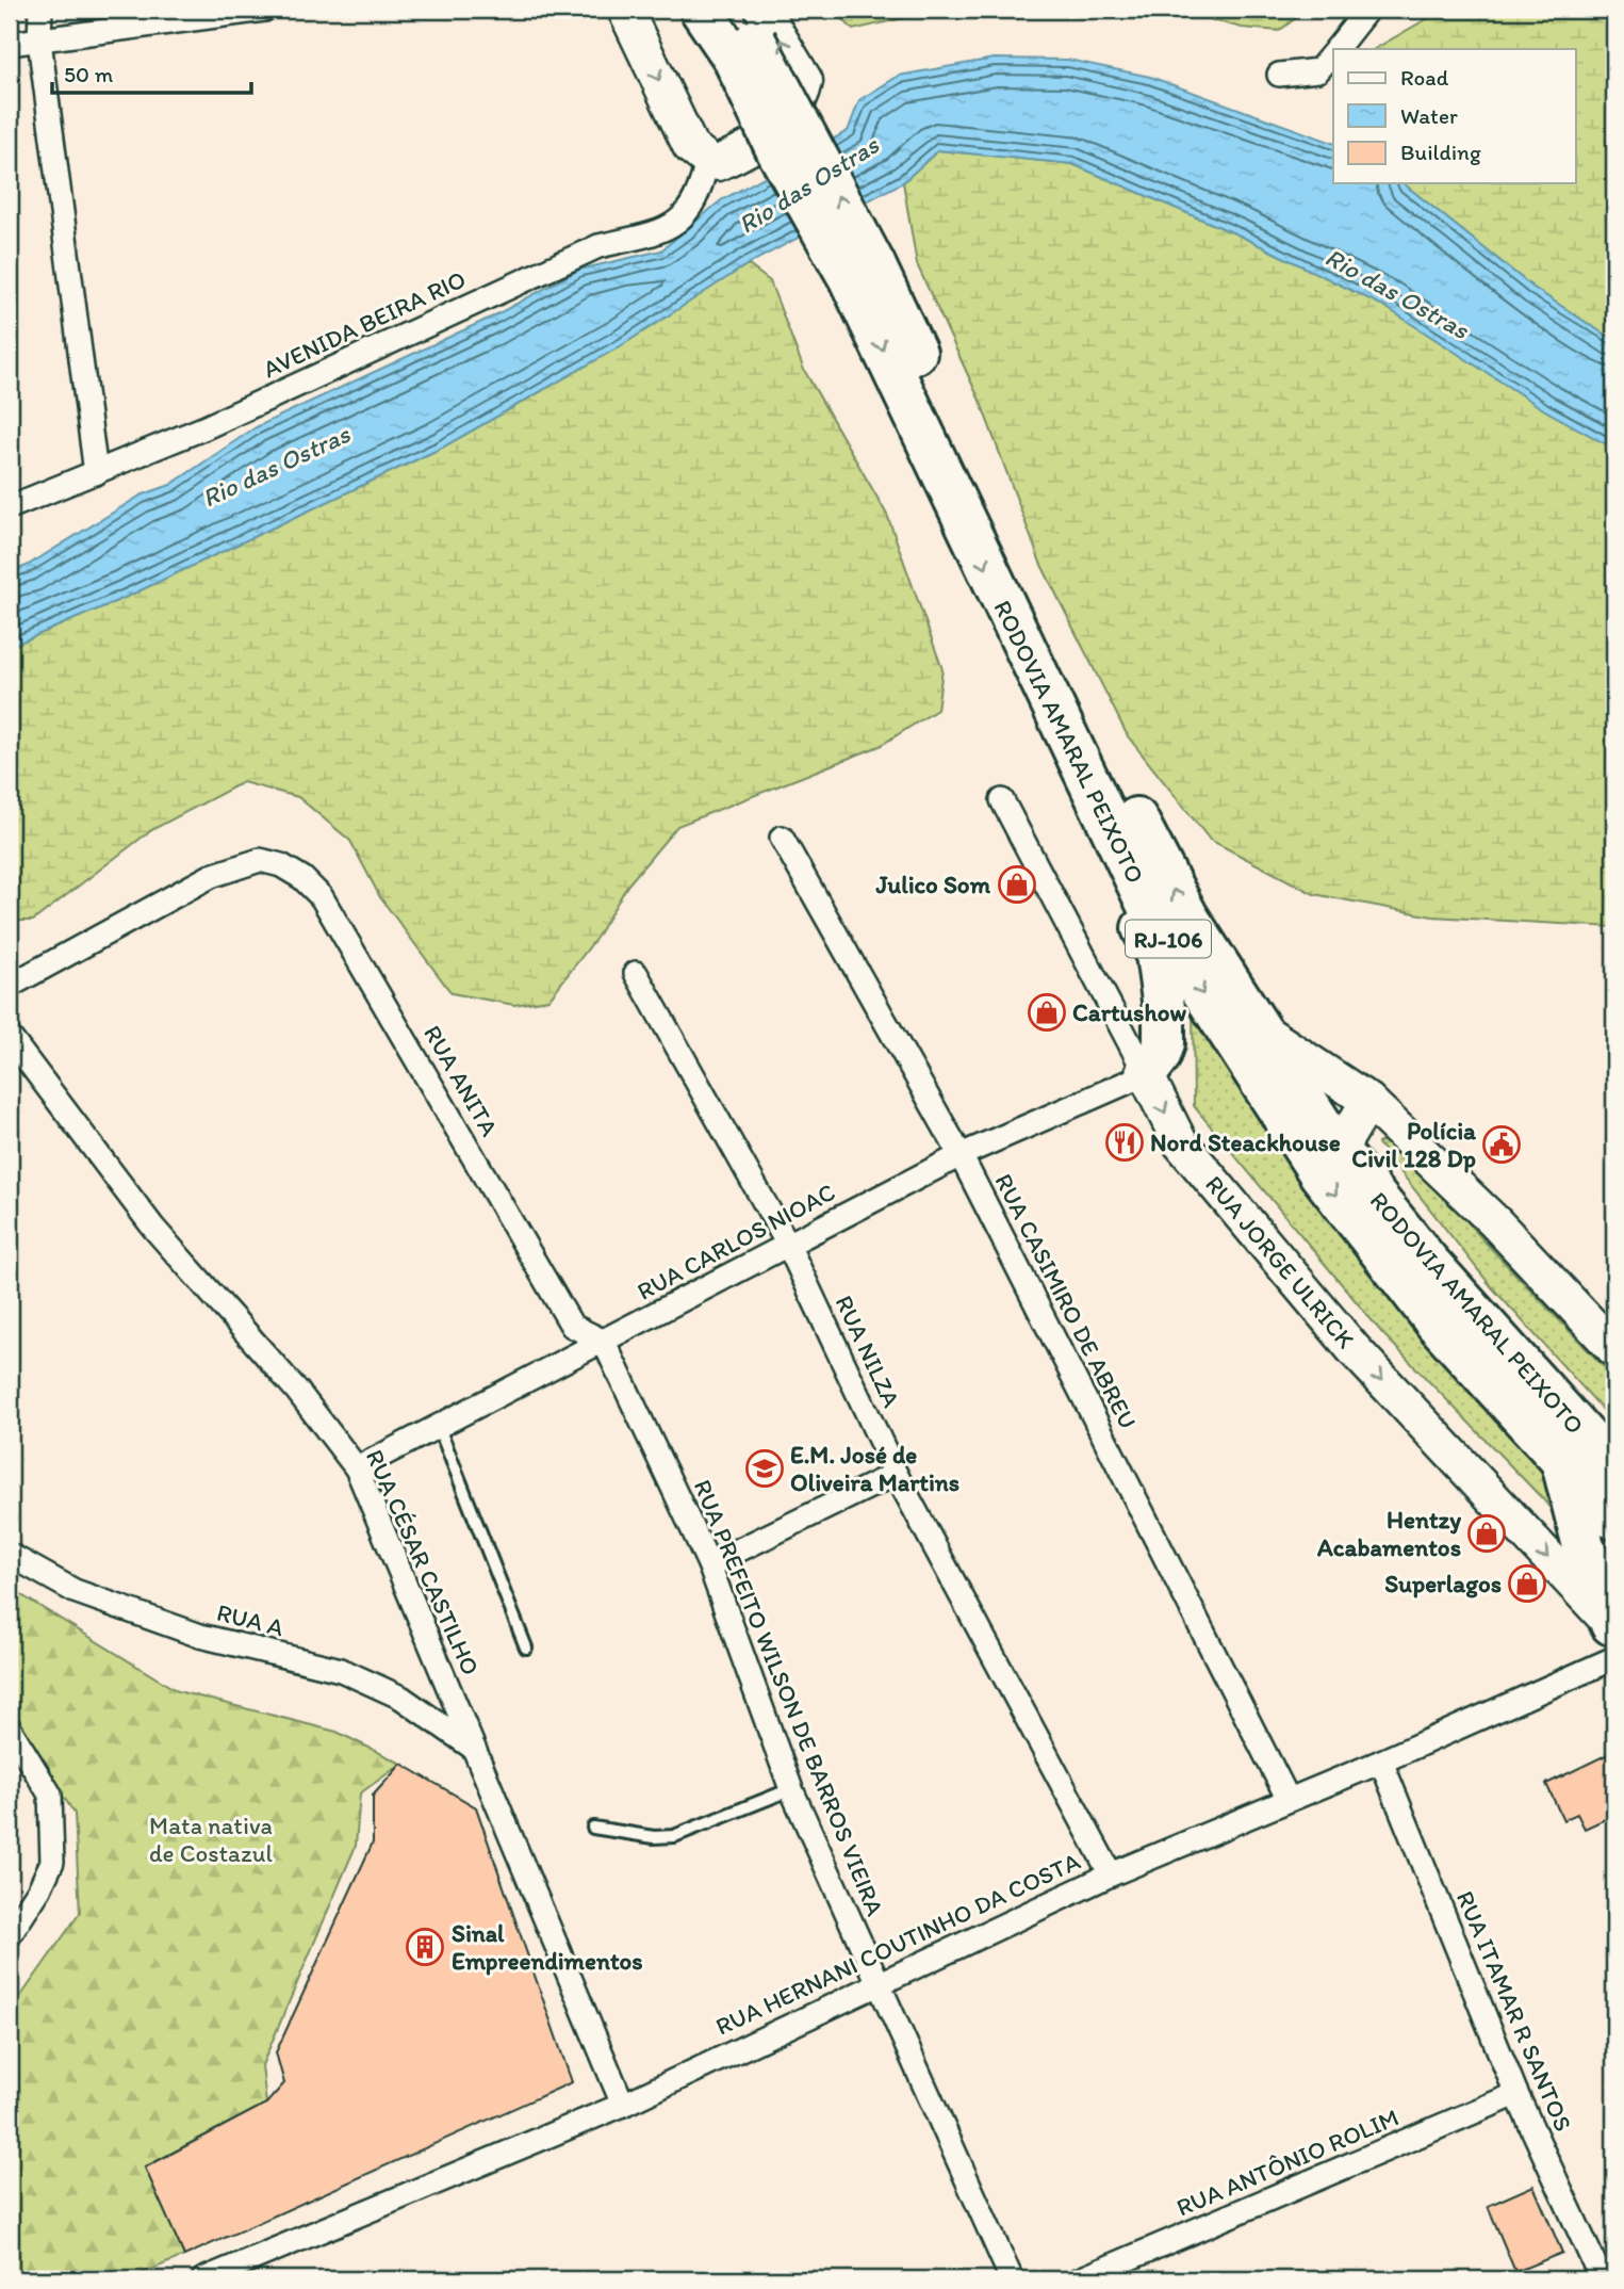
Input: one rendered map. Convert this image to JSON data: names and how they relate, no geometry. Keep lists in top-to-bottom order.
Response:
{
  "streets": {
    "highway": ["RODOVIA AMARAL PEIXOTO", "RJ-106"],
    "main road": ["RUA JORGE ULRICK"],
    "street": [
      "AVENIDA BEIRA RIO",
      "RUA ANITA",
      "RUA CARLOS NIOAC",
      "RUA CASIMIRO DE ABREU",
      "RUA NILZA",
      "RUA CÉSAR CASTILHO",
      "RUA A",
      "RUA PREFEITO WILSON DE BARROS VIEIRA",
      "RUA HERNANI COUTINHO DA COSTA",
      "RUA ITAMAR R SANTOS",
      "RUA ANTÔNIO ROLIM"
    ]
  },
  "crossings": [
    ["RUA ANITA", "RUA CARLOS NIOAC"],
    ["RUA ANITA", "RUA PREFEITO WILSON DE BARROS VIEIRA"],
    ["RUA CARLOS NIOAC", "RUA JORGE ULRICK"],
    ["RUA CARLOS NIOAC", "RUA CASIMIRO DE ABREU"],
    ["RUA CARLOS NIOAC", "RUA NILZA"],
    ["RUA CARLOS NIOAC", "RUA CÉSAR CASTILHO"],
    ["RUA CARLOS NIOAC", "RUA PREFEITO WILSON DE BARROS VIEIRA"],
    ["RUA JORGE ULRICK", "RUA HERNANI COUTINHO DA COSTA"],
    ["RUA CASIMIRO DE ABREU", "RUA HERNANI COUTINHO DA COSTA"],
    ["RUA NILZA", "RUA HERNANI COUTINHO DA COSTA"],
    ["RUA CÉSAR CASTILHO", "RUA A"],
    ["RUA CÉSAR CASTILHO", "RUA HERNANI COUTINHO DA COSTA"],
    ["RUA PREFEITO WILSON DE BARROS VIEIRA", "RUA HERNANI COUTINHO DA COSTA"],
    ["RUA HERNANI COUTINHO DA COSTA", "RUA ITAMAR R SANTOS"],
    ["RUA ITAMAR R SANTOS", "RUA ANTÔNIO ROLIM"]
  ],
  "one_way": ["RUA JORGE ULRICK"],
  "water": ["Rio das Ostras"],
  "parks": ["Mata nativa de Costazul"],
  "places": {
    "shop": [
      "Julico Som",
      "Cartushow",
      "Hentzy Acabamentos",
      "Superlagos"
    ],
    "restaurant": ["Nord Steackhouse"],
    "public building": ["Polícia Civil 128 Dp"],
    "school or university": ["E.M. José de Oliveira Martins"],
    "building": ["Sinal Empreendimentos"]
  },
  "legend": ["Road", "Water", "Building"],
  "scale_bar": "50 m"
}
